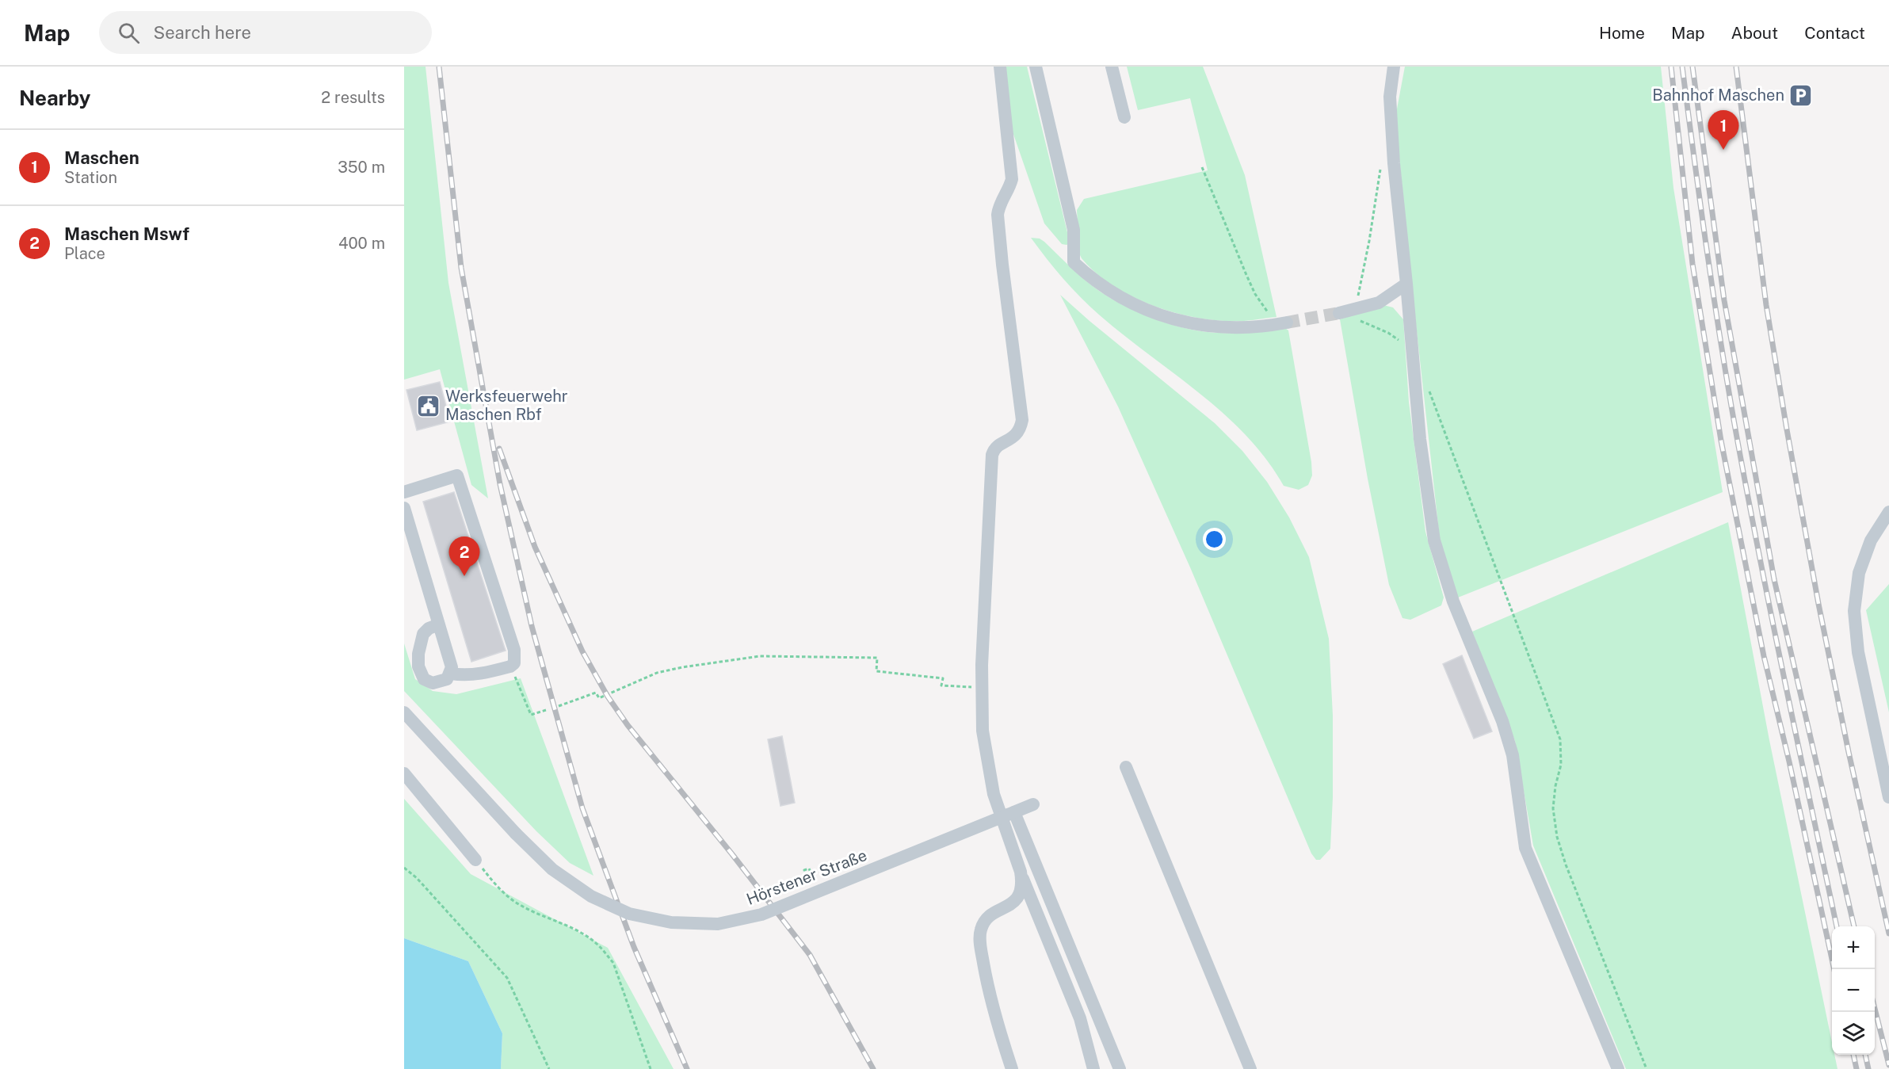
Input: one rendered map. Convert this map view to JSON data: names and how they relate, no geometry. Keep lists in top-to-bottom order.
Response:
{
  "streets": {
    "street": ["Hörstener Straße"]
  },
  "places": {
    "parking": ["Bahnhof Maschen"],
    "public building": ["Werksfeuerwehr Maschen Rbf"]
  },
  "page": {
    "header": "Map",
    "search": "Search here",
    "nav": [
      "Home",
      "Map",
      "About",
      "Contact"
    ],
    "heading": ["Nearby", "2 results"],
    "pins": ["1", "2"],
    "list": [
      {
        "mark": "1",
        "name": "Maschen",
        "note": "Station",
        "value": "350 m"
      },
      {
        "mark": "2",
        "name": "Maschen Mswf",
        "note": "Place",
        "value": "400 m"
      }
    ],
    "map_buttons": ["+", "−"]
  }
}
